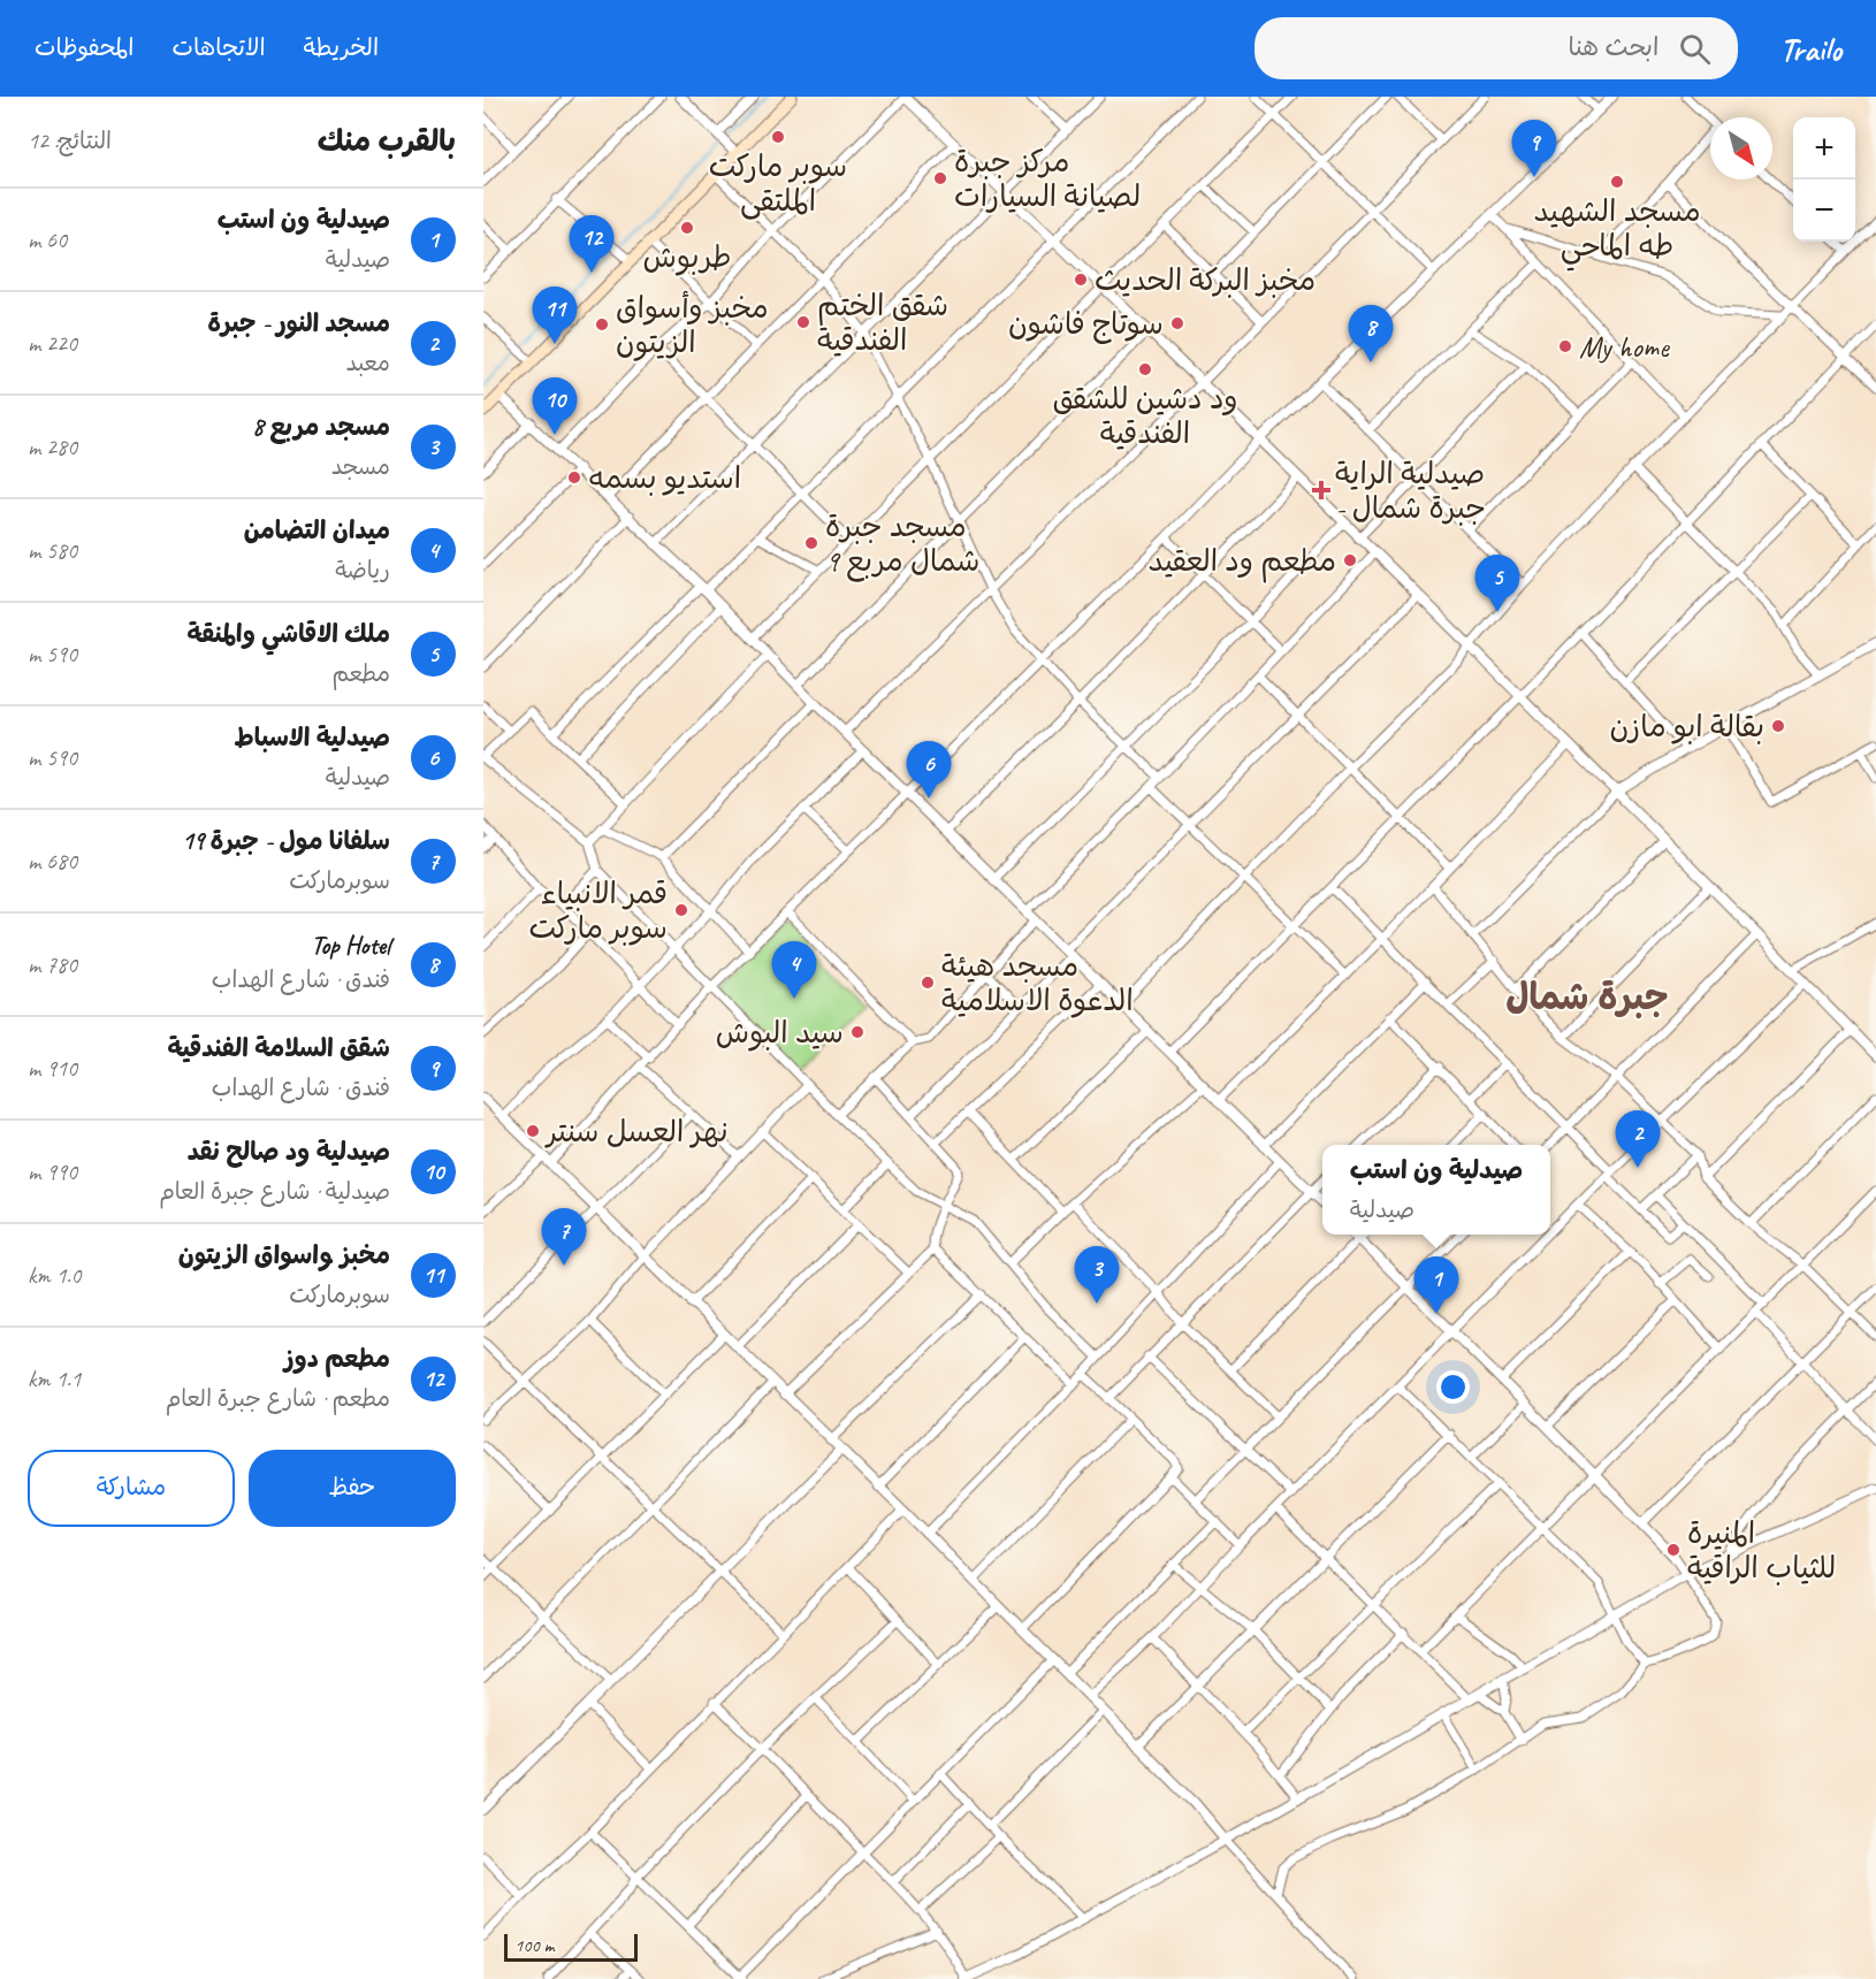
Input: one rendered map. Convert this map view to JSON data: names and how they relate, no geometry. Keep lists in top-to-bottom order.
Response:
{
  "districts": ["جبرة شمال"],
  "places": {
    "other": [
      "سوبر ماركت الملتقى",
      "مركز جبرة لصيانة السيارات",
      "مسجد الشهيد طه الماحي",
      "طربوش",
      "مخبز البركة الحديث",
      "شقق الختم الفندقية",
      "سوتاج فاشون",
      "مخبز وأسواق الزيتون",
      "My home",
      "ود دشين للشقق الفندقية",
      "استديو بسمه",
      "مسجد جبرة شمال مربع 9",
      "مطعم ود العقيد",
      "بقالة ابو مازن",
      "قمر الانبياء سوبر ماركت",
      "مسجد هيئة الدعوة الاسلامية",
      "سيد البوش",
      "نهر العسل سنتر",
      "المنيرة للثياب الراقية"
    ],
    "health": ["صيدلية الراية - جبرة شمال"]
  },
  "scale_bar": "100 m",
  "north": "bottom right",
  "page": {
    "header": "Trailo",
    "search": "ابحث هنا",
    "nav": ["الخريطة", "الاتجاهات", "المحفوظات"],
    "heading": ["بالقرب منك", "النتائج: 12"],
    "map_buttons": ["+", "−"],
    "pins": [
      "9",
      "12",
      "11",
      "8",
      "10",
      "5",
      "6",
      "4",
      "2",
      "7",
      "3",
      "1"
    ],
    "list": [
      {
        "mark": "1",
        "name": "صيدلية ون استب",
        "note": "صيدلية",
        "value": "60 m"
      },
      {
        "mark": "2",
        "name": "مسجد النور - جبرة",
        "note": "معبد",
        "value": "220 m"
      },
      {
        "mark": "3",
        "name": "مسجد مربع 8",
        "note": "مسجد",
        "value": "280 m"
      },
      {
        "mark": "4",
        "name": "ميدان التضامن",
        "note": "رياضة",
        "value": "580 m"
      },
      {
        "mark": "5",
        "name": "ملك الاقاشي والمنقة",
        "note": "مطعم",
        "value": "590 m"
      },
      {
        "mark": "6",
        "name": "صيدلية الاسباط",
        "note": "صيدلية",
        "value": "590 m"
      },
      {
        "mark": "7",
        "name": "سلفانا مول - جبرة 19",
        "note": "سوبرماركت",
        "value": "680 m"
      },
      {
        "mark": "8",
        "name": "Top Hotel",
        "note": "فندق · شارع الهداب",
        "value": "780 m"
      },
      {
        "mark": "9",
        "name": "شقق السلامة الفندقية",
        "note": "فندق · شارع الهداب",
        "value": "910 m"
      },
      {
        "mark": "10",
        "name": "صيدلية ود صالح نقد",
        "note": "صيدلية · شارع جبرة العام",
        "value": "990 m"
      },
      {
        "mark": "11",
        "name": "مخبز واسواق الزيتون",
        "note": "سوبرماركت",
        "value": "1.0 km"
      },
      {
        "mark": "12",
        "name": "مطعم دوز",
        "note": "مطعم · شارع جبرة العام",
        "value": "1.1 km"
      }
    ],
    "popup": ["صيدلية ون استب", "صيدلية"],
    "buttons": ["حفظ", "مشاركة"],
    "scale": "100 m"
  }
}
